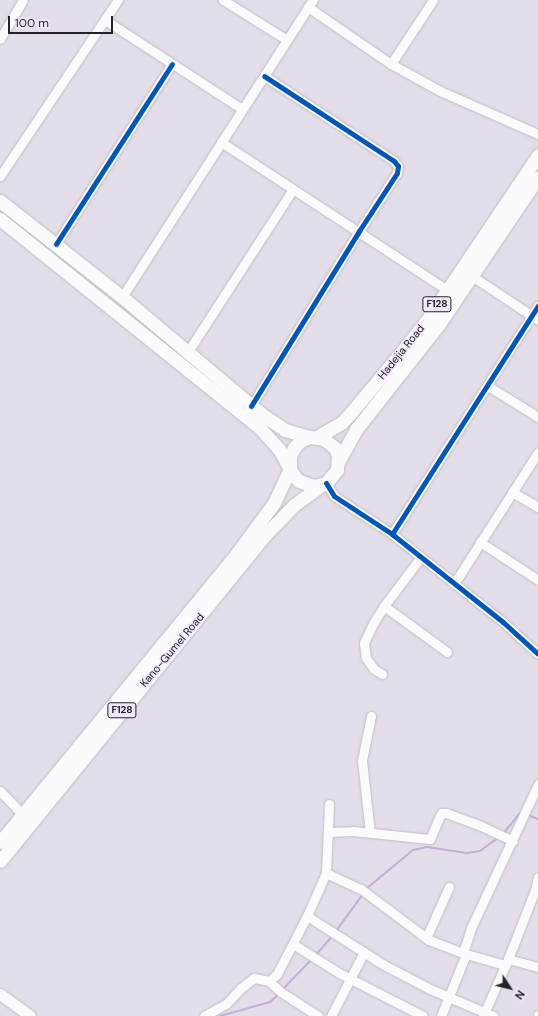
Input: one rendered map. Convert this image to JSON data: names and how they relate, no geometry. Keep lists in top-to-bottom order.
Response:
{
  "streets": {
    "main road": ["F128", "Hadejia Road", "Kano-Gumel Road"]
  },
  "crossings": [
    ["F128", "Hadejia Road"],
    ["F128", "Kano-Gumel Road"],
    ["Hadejia Road", "Kano-Gumel Road"]
  ],
  "scale_bar": "100 m",
  "north": "bottom right"
}
